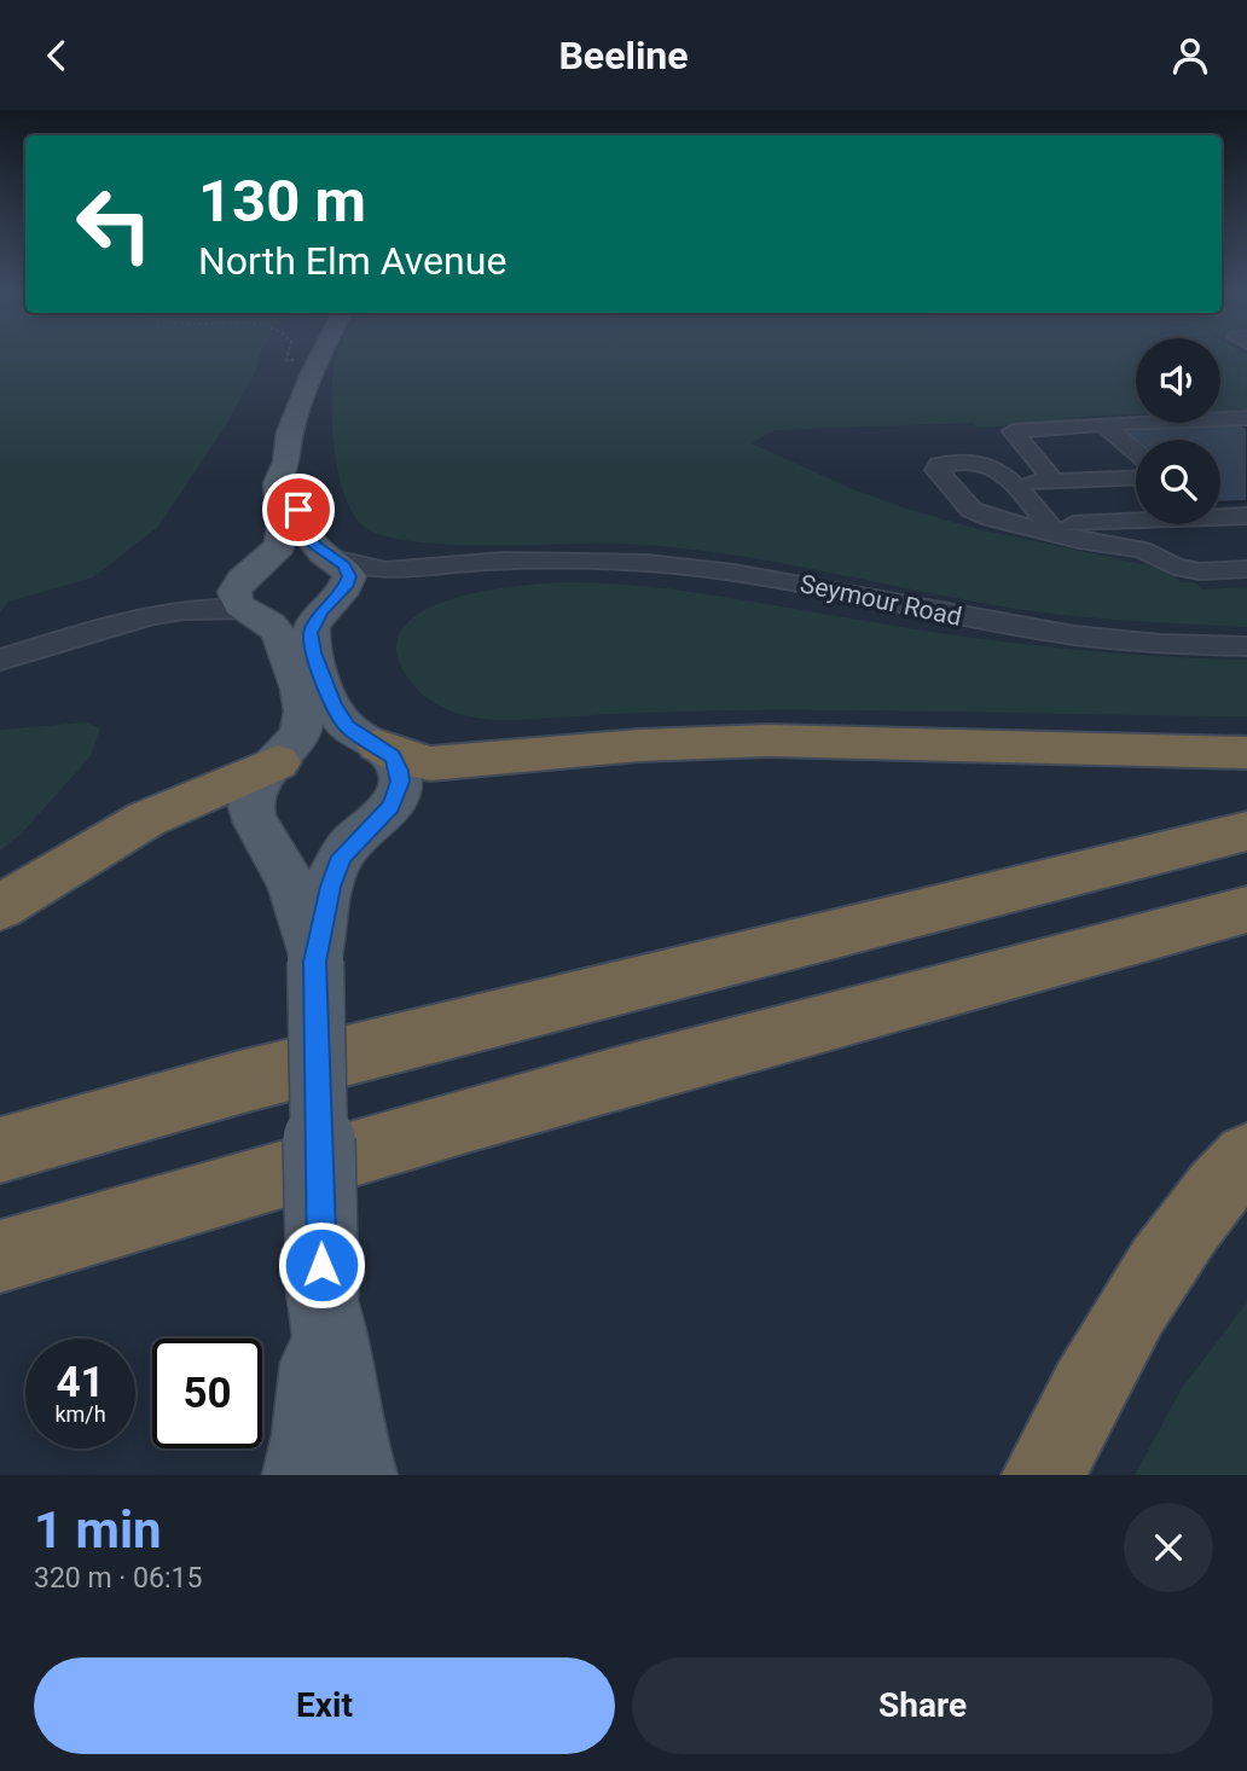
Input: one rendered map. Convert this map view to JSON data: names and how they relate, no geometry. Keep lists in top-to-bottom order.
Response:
{
  "streets": {
    "main road": ["Seymour Road"]
  },
  "page": {
    "header": "Beeline",
    "turn": ["130 m", "North Elm Avenue"],
    "speed": "41 km/h",
    "limit": "50",
    "heading": ["1 min", "320 m · 06:15"],
    "buttons": ["Exit", "Share"]
  }
}
